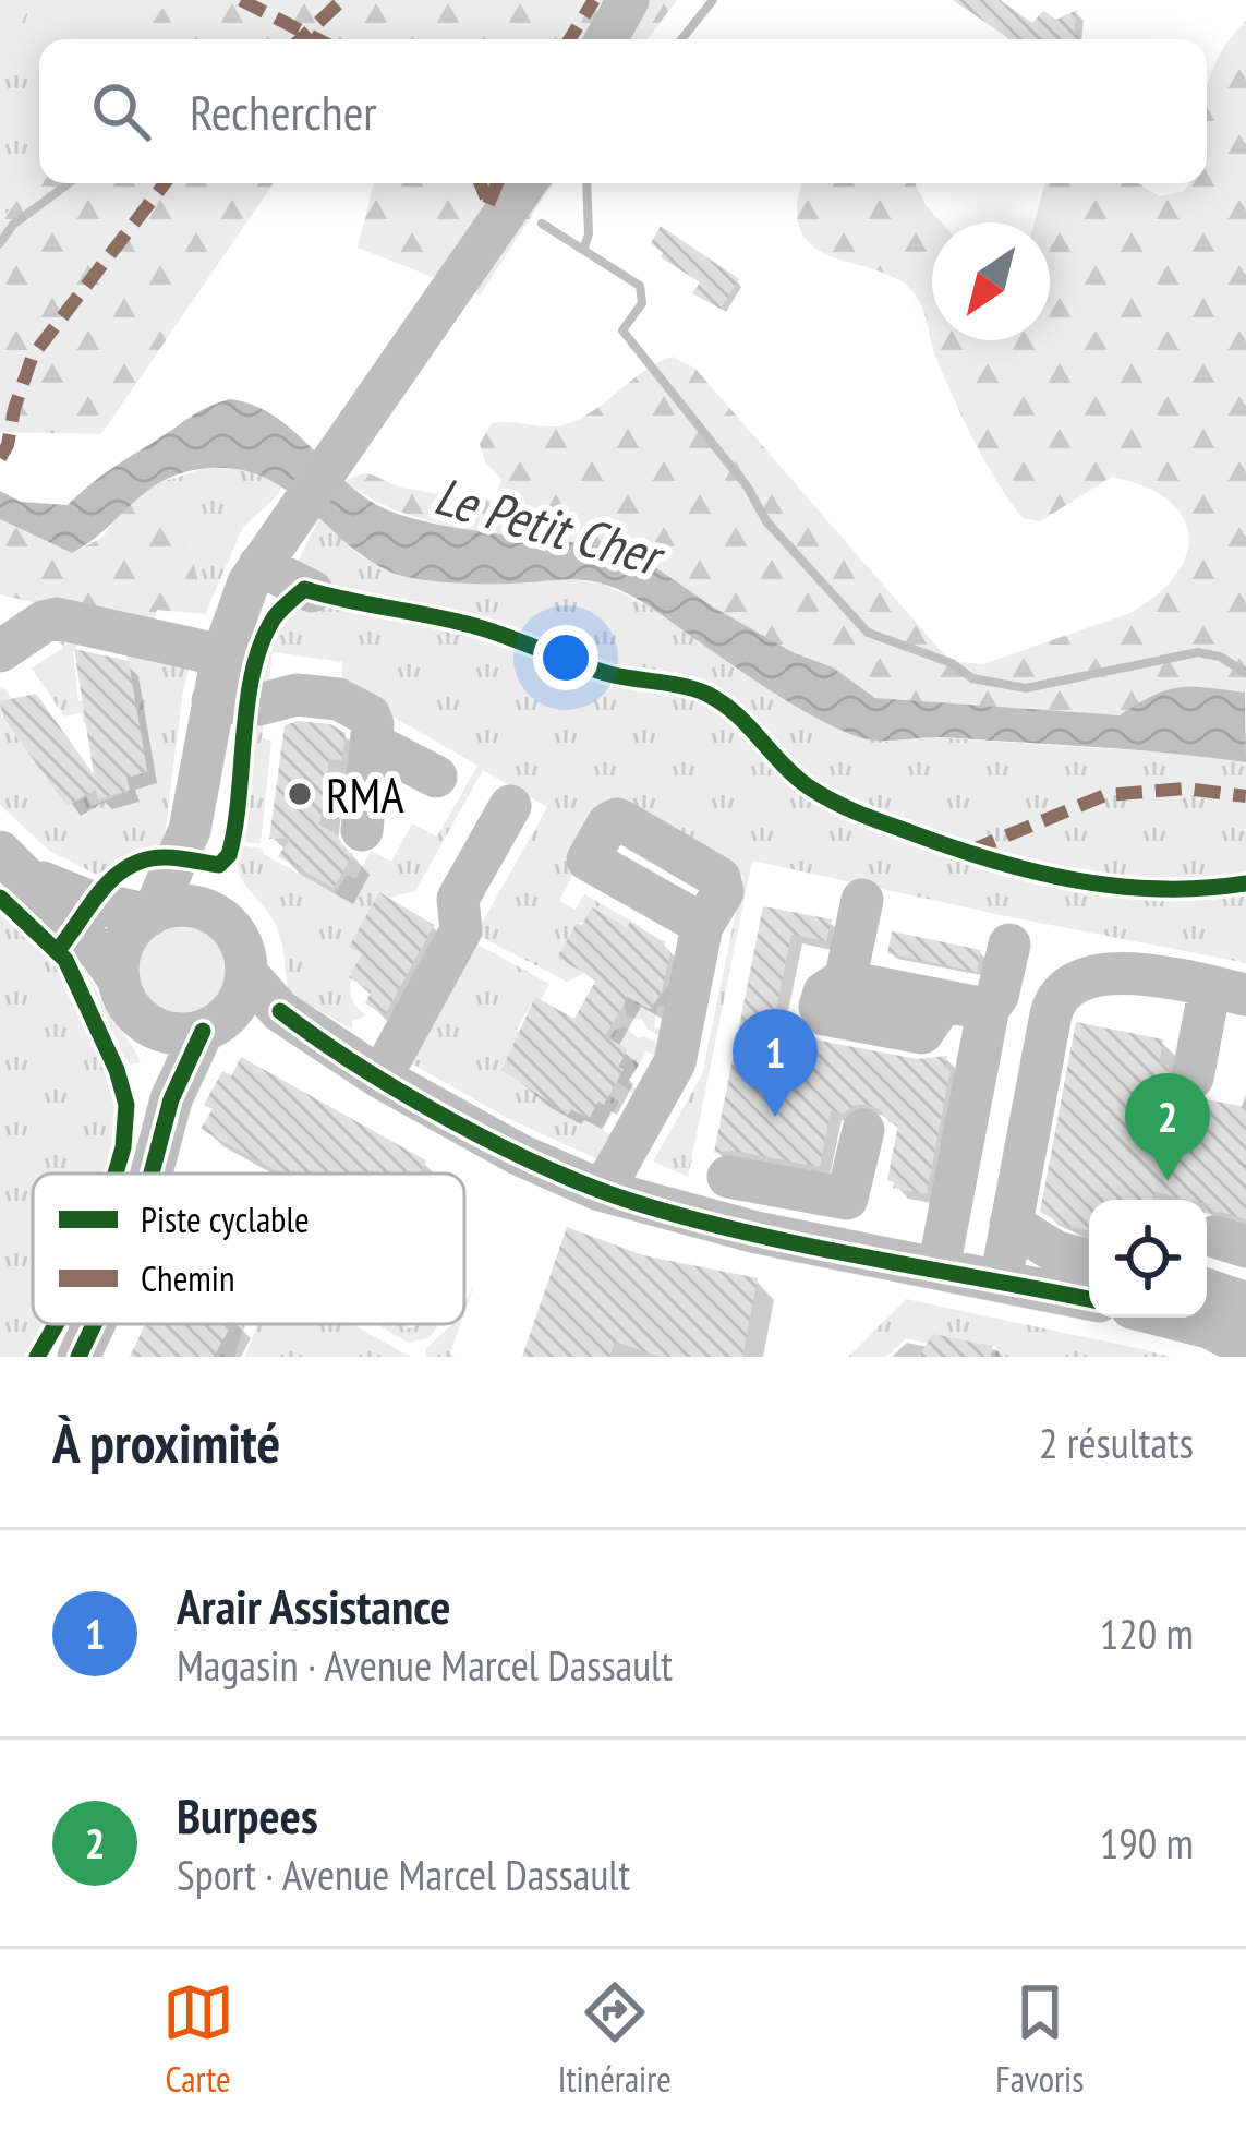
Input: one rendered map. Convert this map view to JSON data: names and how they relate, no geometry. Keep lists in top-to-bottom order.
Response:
{
  "water": ["Le Petit Cher"],
  "places": ["RMA"],
  "legend": ["Piste cyclable", "Chemin"],
  "north": "bottom left",
  "page": {
    "search": "Rechercher",
    "pins": ["1", "2"],
    "heading": ["À proximité", "2 résultats"],
    "list": [
      {
        "mark": "1",
        "name": "Arair Assistance",
        "note": "Magasin · Avenue Marcel Dassault",
        "value": "120 m"
      },
      {
        "mark": "2",
        "name": "Burpees",
        "note": "Sport · Avenue Marcel Dassault",
        "value": "190 m"
      }
    ],
    "nav": ["Carte", "Itinéraire", "Favoris"]
  }
}
